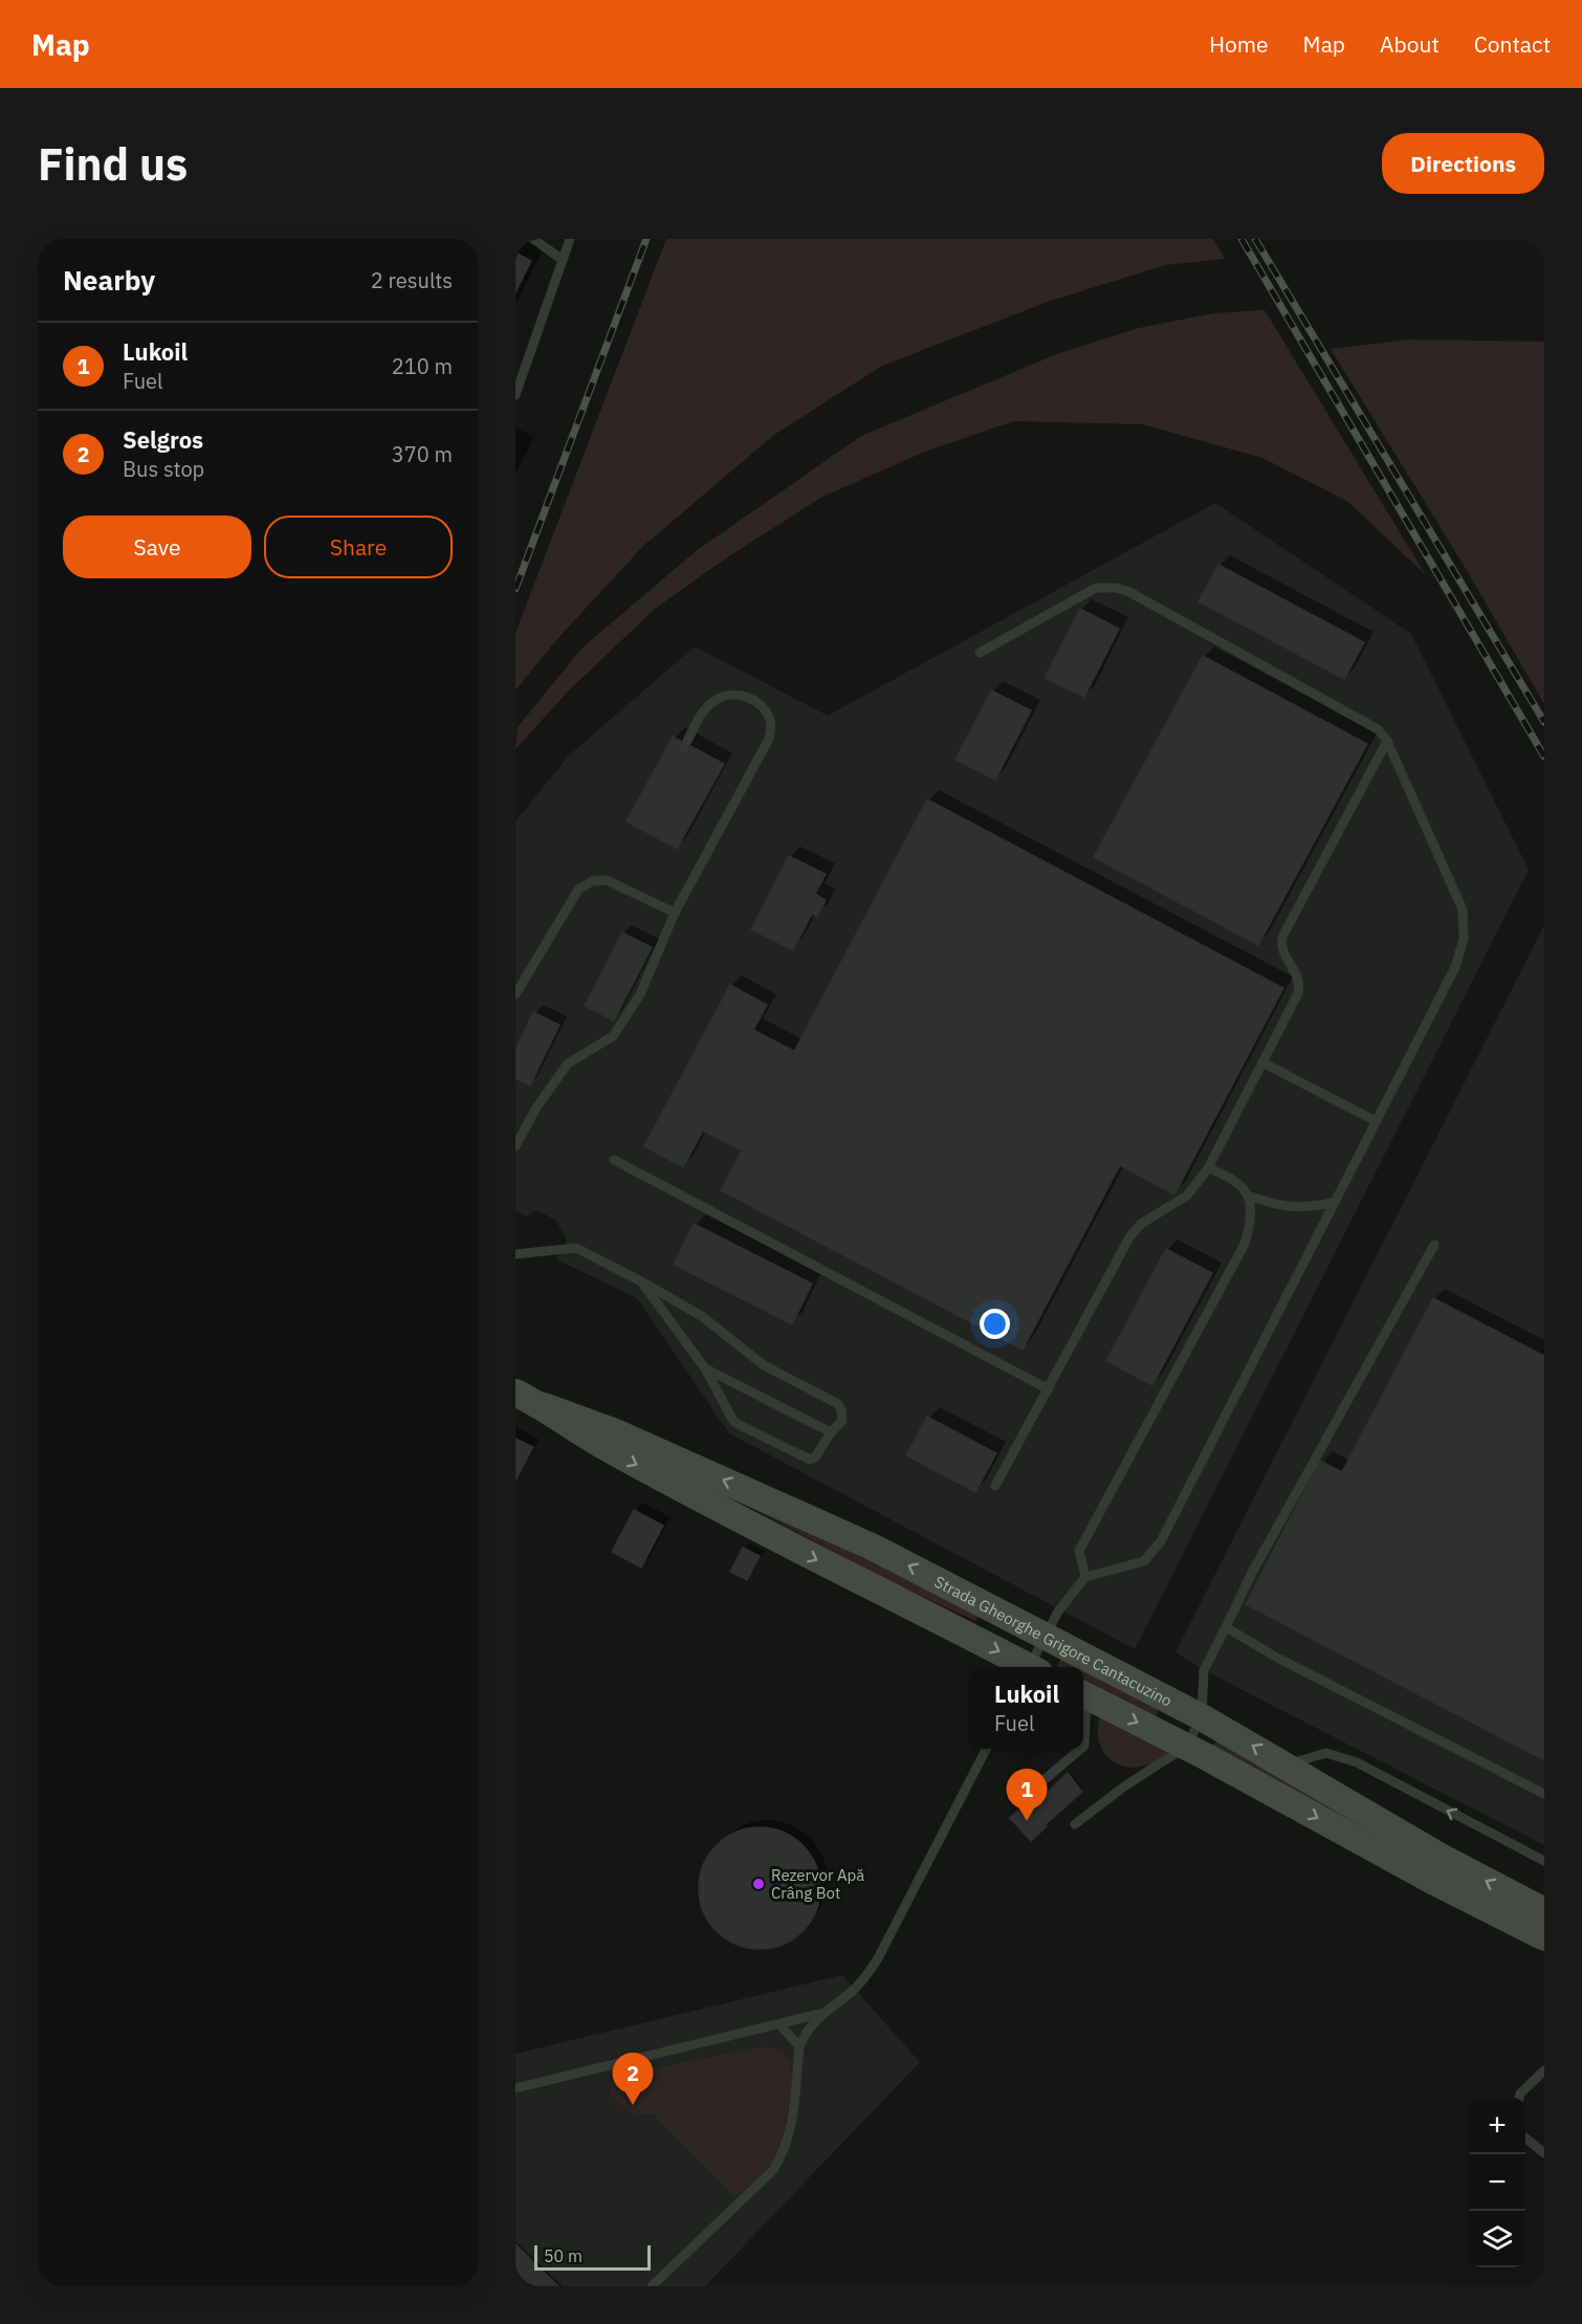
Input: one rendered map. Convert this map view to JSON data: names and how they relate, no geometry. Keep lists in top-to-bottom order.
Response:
{
  "streets": {
    "main road": ["Strada Gheorghe Grigore Cantacuzino"]
  },
  "places": ["Rezervor Apă Crâng Bot"],
  "scale_bar": "50 m",
  "page": {
    "header": "Map",
    "nav": [
      "Home",
      "Map",
      "About",
      "Contact"
    ],
    "buttons": [
      "Directions",
      ["Save", "Share"]
    ],
    "title": "Find us",
    "heading": ["Nearby", "2 results"],
    "list": [
      {
        "mark": "1",
        "name": "Lukoil",
        "note": "Fuel",
        "value": "210 m"
      },
      {
        "mark": "2",
        "name": "Selgros",
        "note": "Bus stop",
        "value": "370 m"
      }
    ],
    "popup": ["Lukoil", "Fuel"],
    "pins": ["1", "2"],
    "map_buttons": ["+", "−"],
    "scale": "50 m"
  }
}
